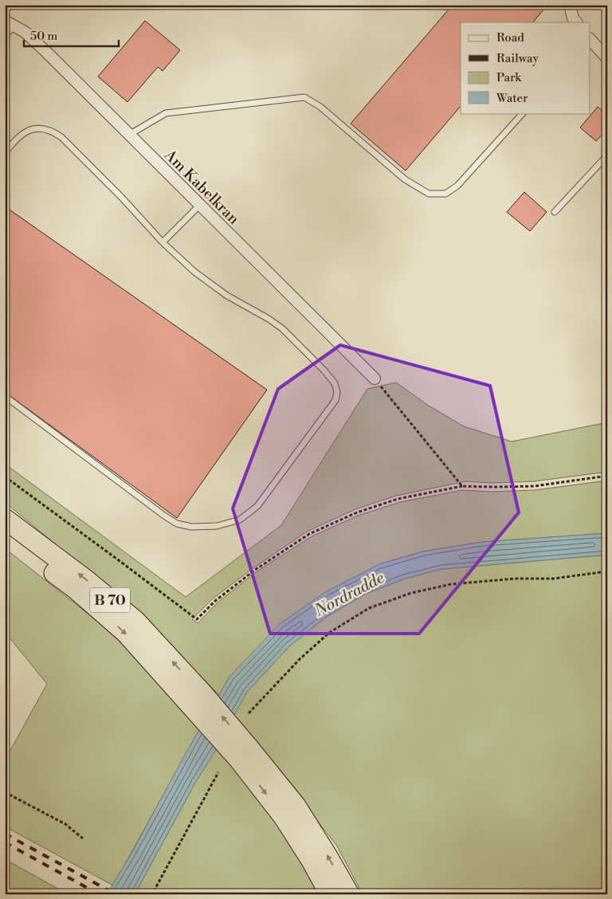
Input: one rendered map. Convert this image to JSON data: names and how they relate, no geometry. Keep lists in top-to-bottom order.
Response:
{
  "streets": {
    "highway": ["B 70"],
    "street": ["Am Kabelkran"]
  },
  "water": ["Nordradde"],
  "legend": [
    "Road",
    "Railway",
    "Park",
    "Water"
  ],
  "scale_bar": "50 m"
}
